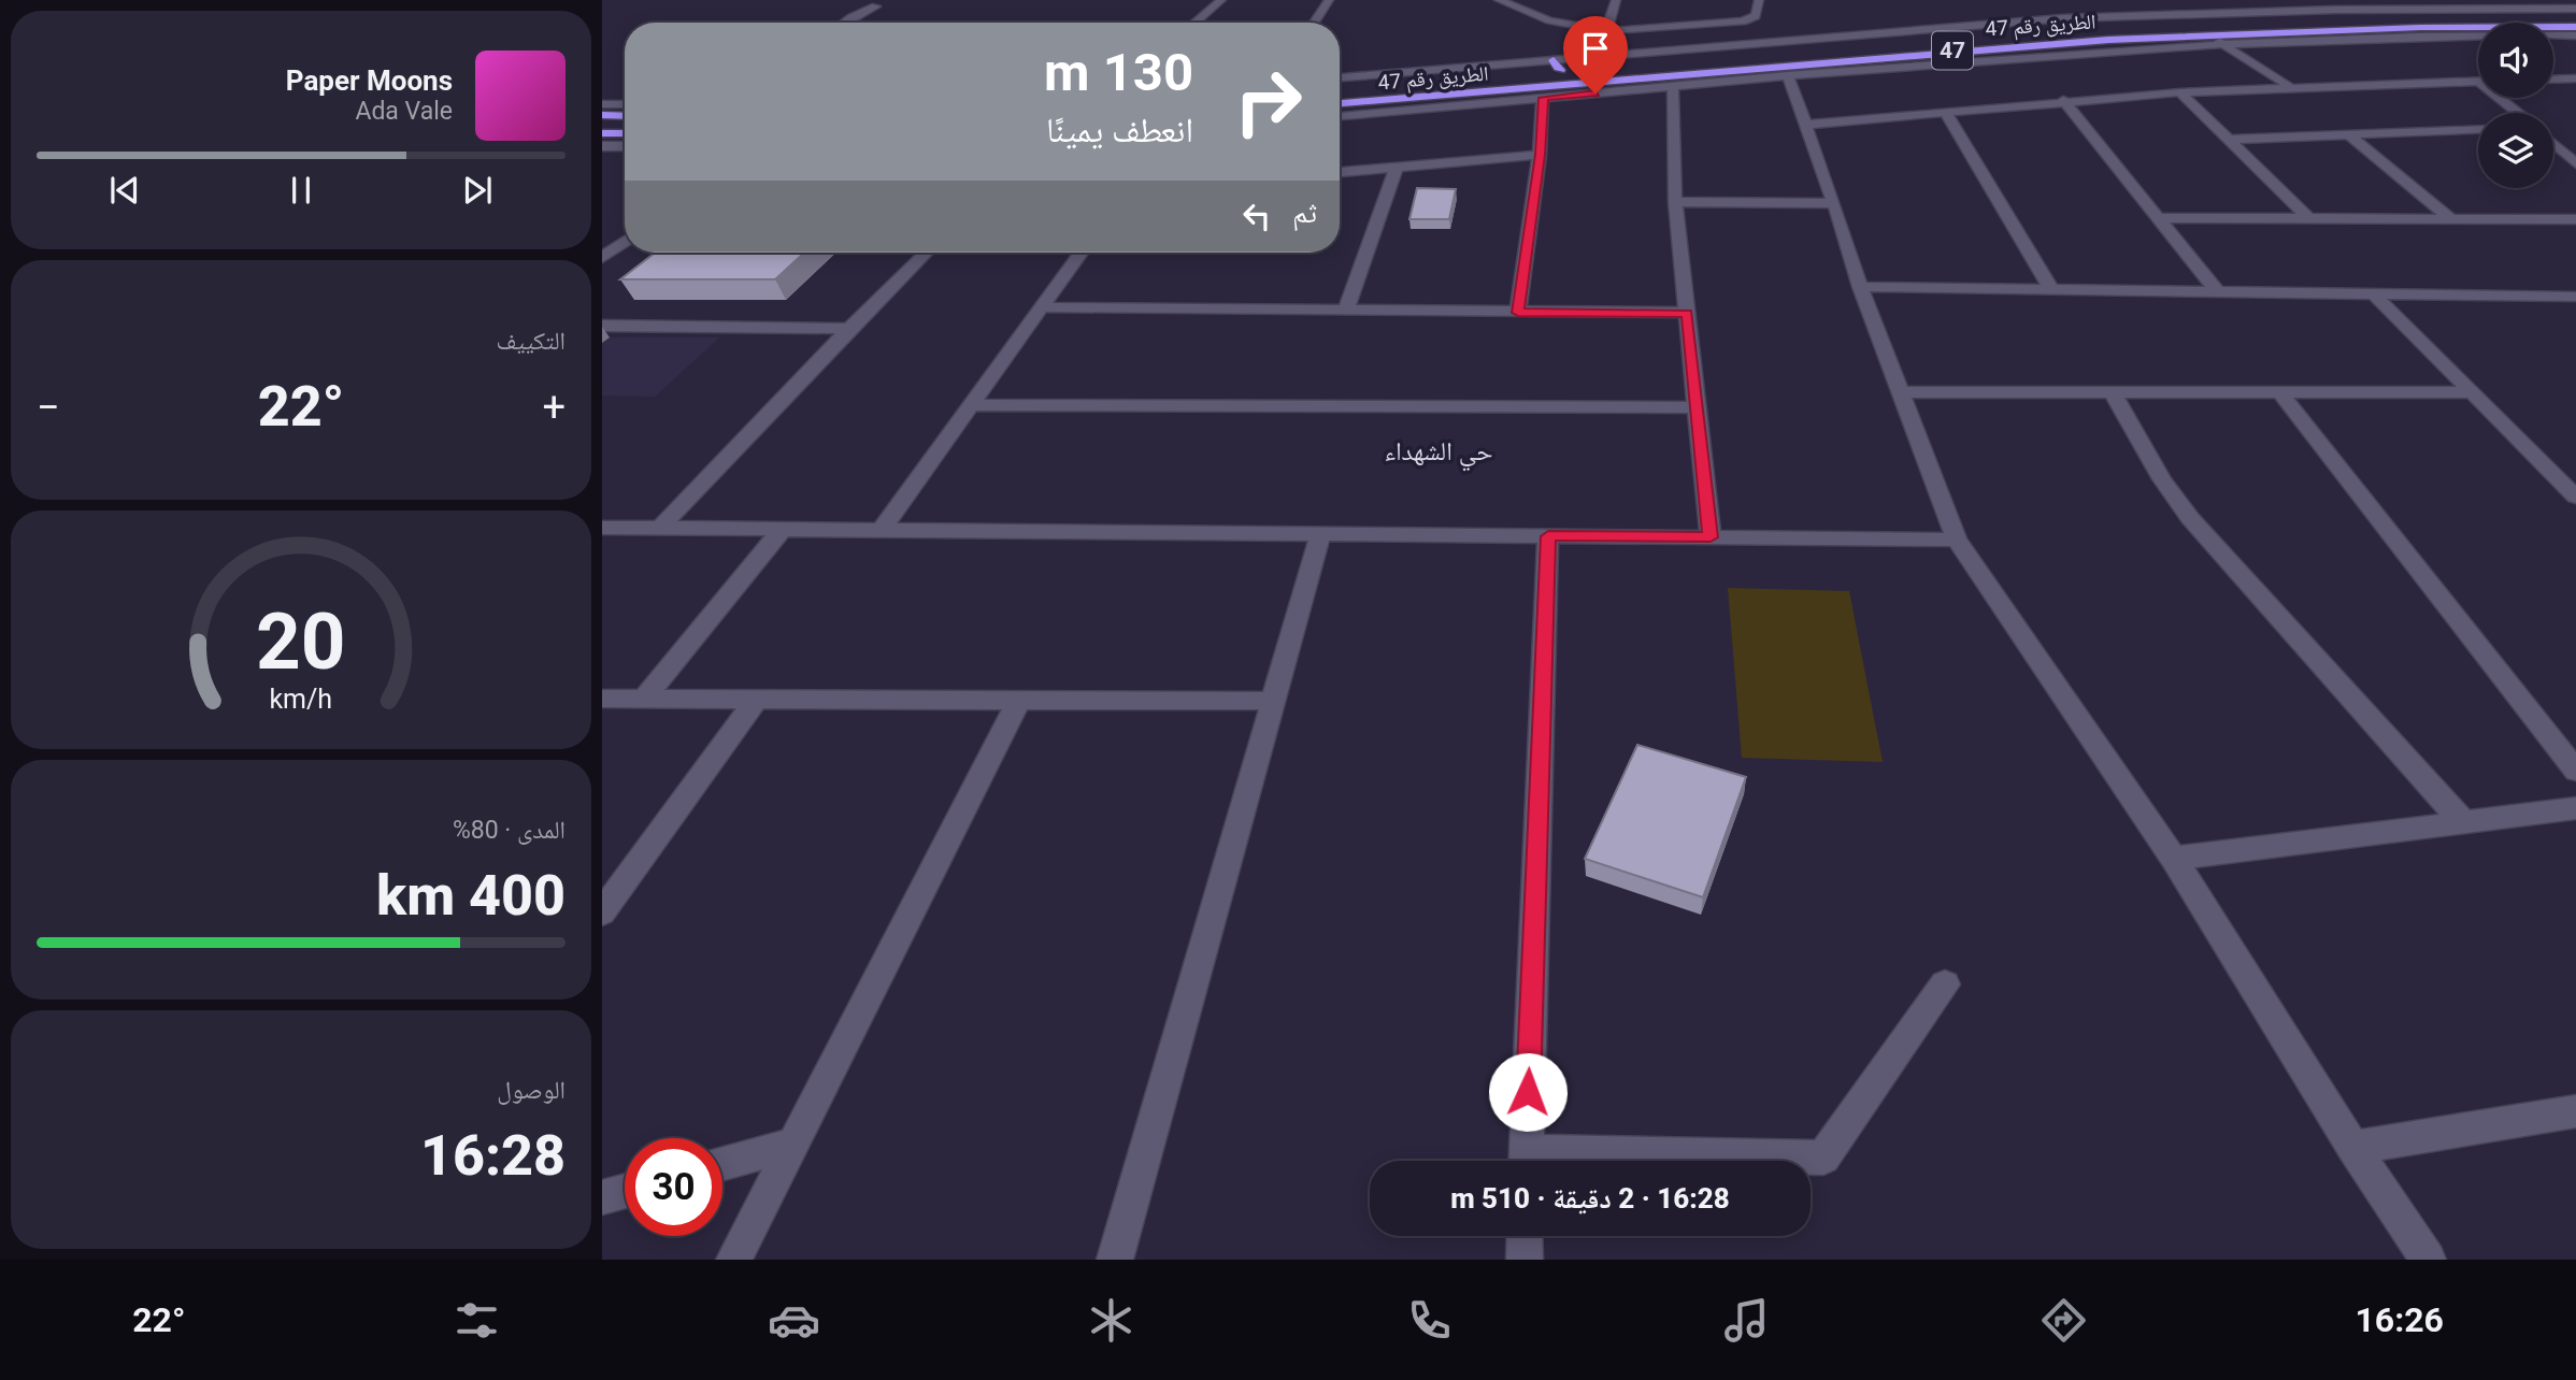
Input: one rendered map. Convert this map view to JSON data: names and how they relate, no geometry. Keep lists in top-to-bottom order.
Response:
{
  "streets": {
    "highway": ["الطريق رقم 47", "47"]
  },
  "districts": ["حي الشهداء"],
  "page": {
    "turn": ["130 m", "انعطف يمينًا"],
    "song": ["Paper Moons", "Ada Vale"],
    "then": "ثم",
    "tile": [
      "التكييف",
      ["المدى · 80%", "400 km"],
      ["الوصول", "16:28"]
    ],
    "heat": ["−", "22°", "+"],
    "limit": "30",
    "trip": "16:28 · 2 دقيقة · 510 m",
    "tabs": ["16:26", "22°"],
    "gauge": ["20", "km/h"]
  }
}
